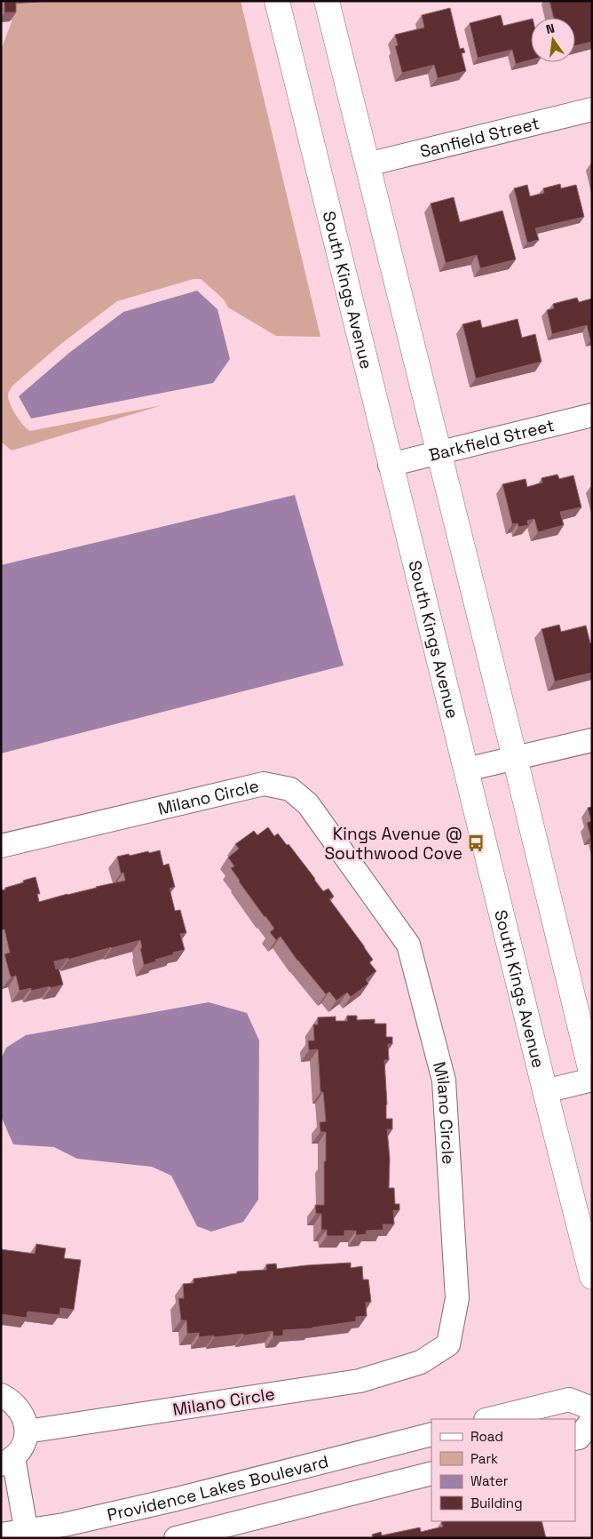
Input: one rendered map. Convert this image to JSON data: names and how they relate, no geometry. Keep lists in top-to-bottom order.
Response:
{
  "streets": {
    "main road": ["South Kings Avenue"],
    "street": [
      "Sanfield Street",
      "Barkfield Street",
      "Milano Circle",
      "Providence Lakes Boulevard"
    ]
  },
  "crossings": [
    ["South Kings Avenue", "Barkfield Street"]
  ],
  "places": {
    "bus stop": ["Kings Avenue @ Southwood Cove"]
  },
  "legend": [
    "Road",
    "Park",
    "Water",
    "Building"
  ],
  "north": "top"
}
